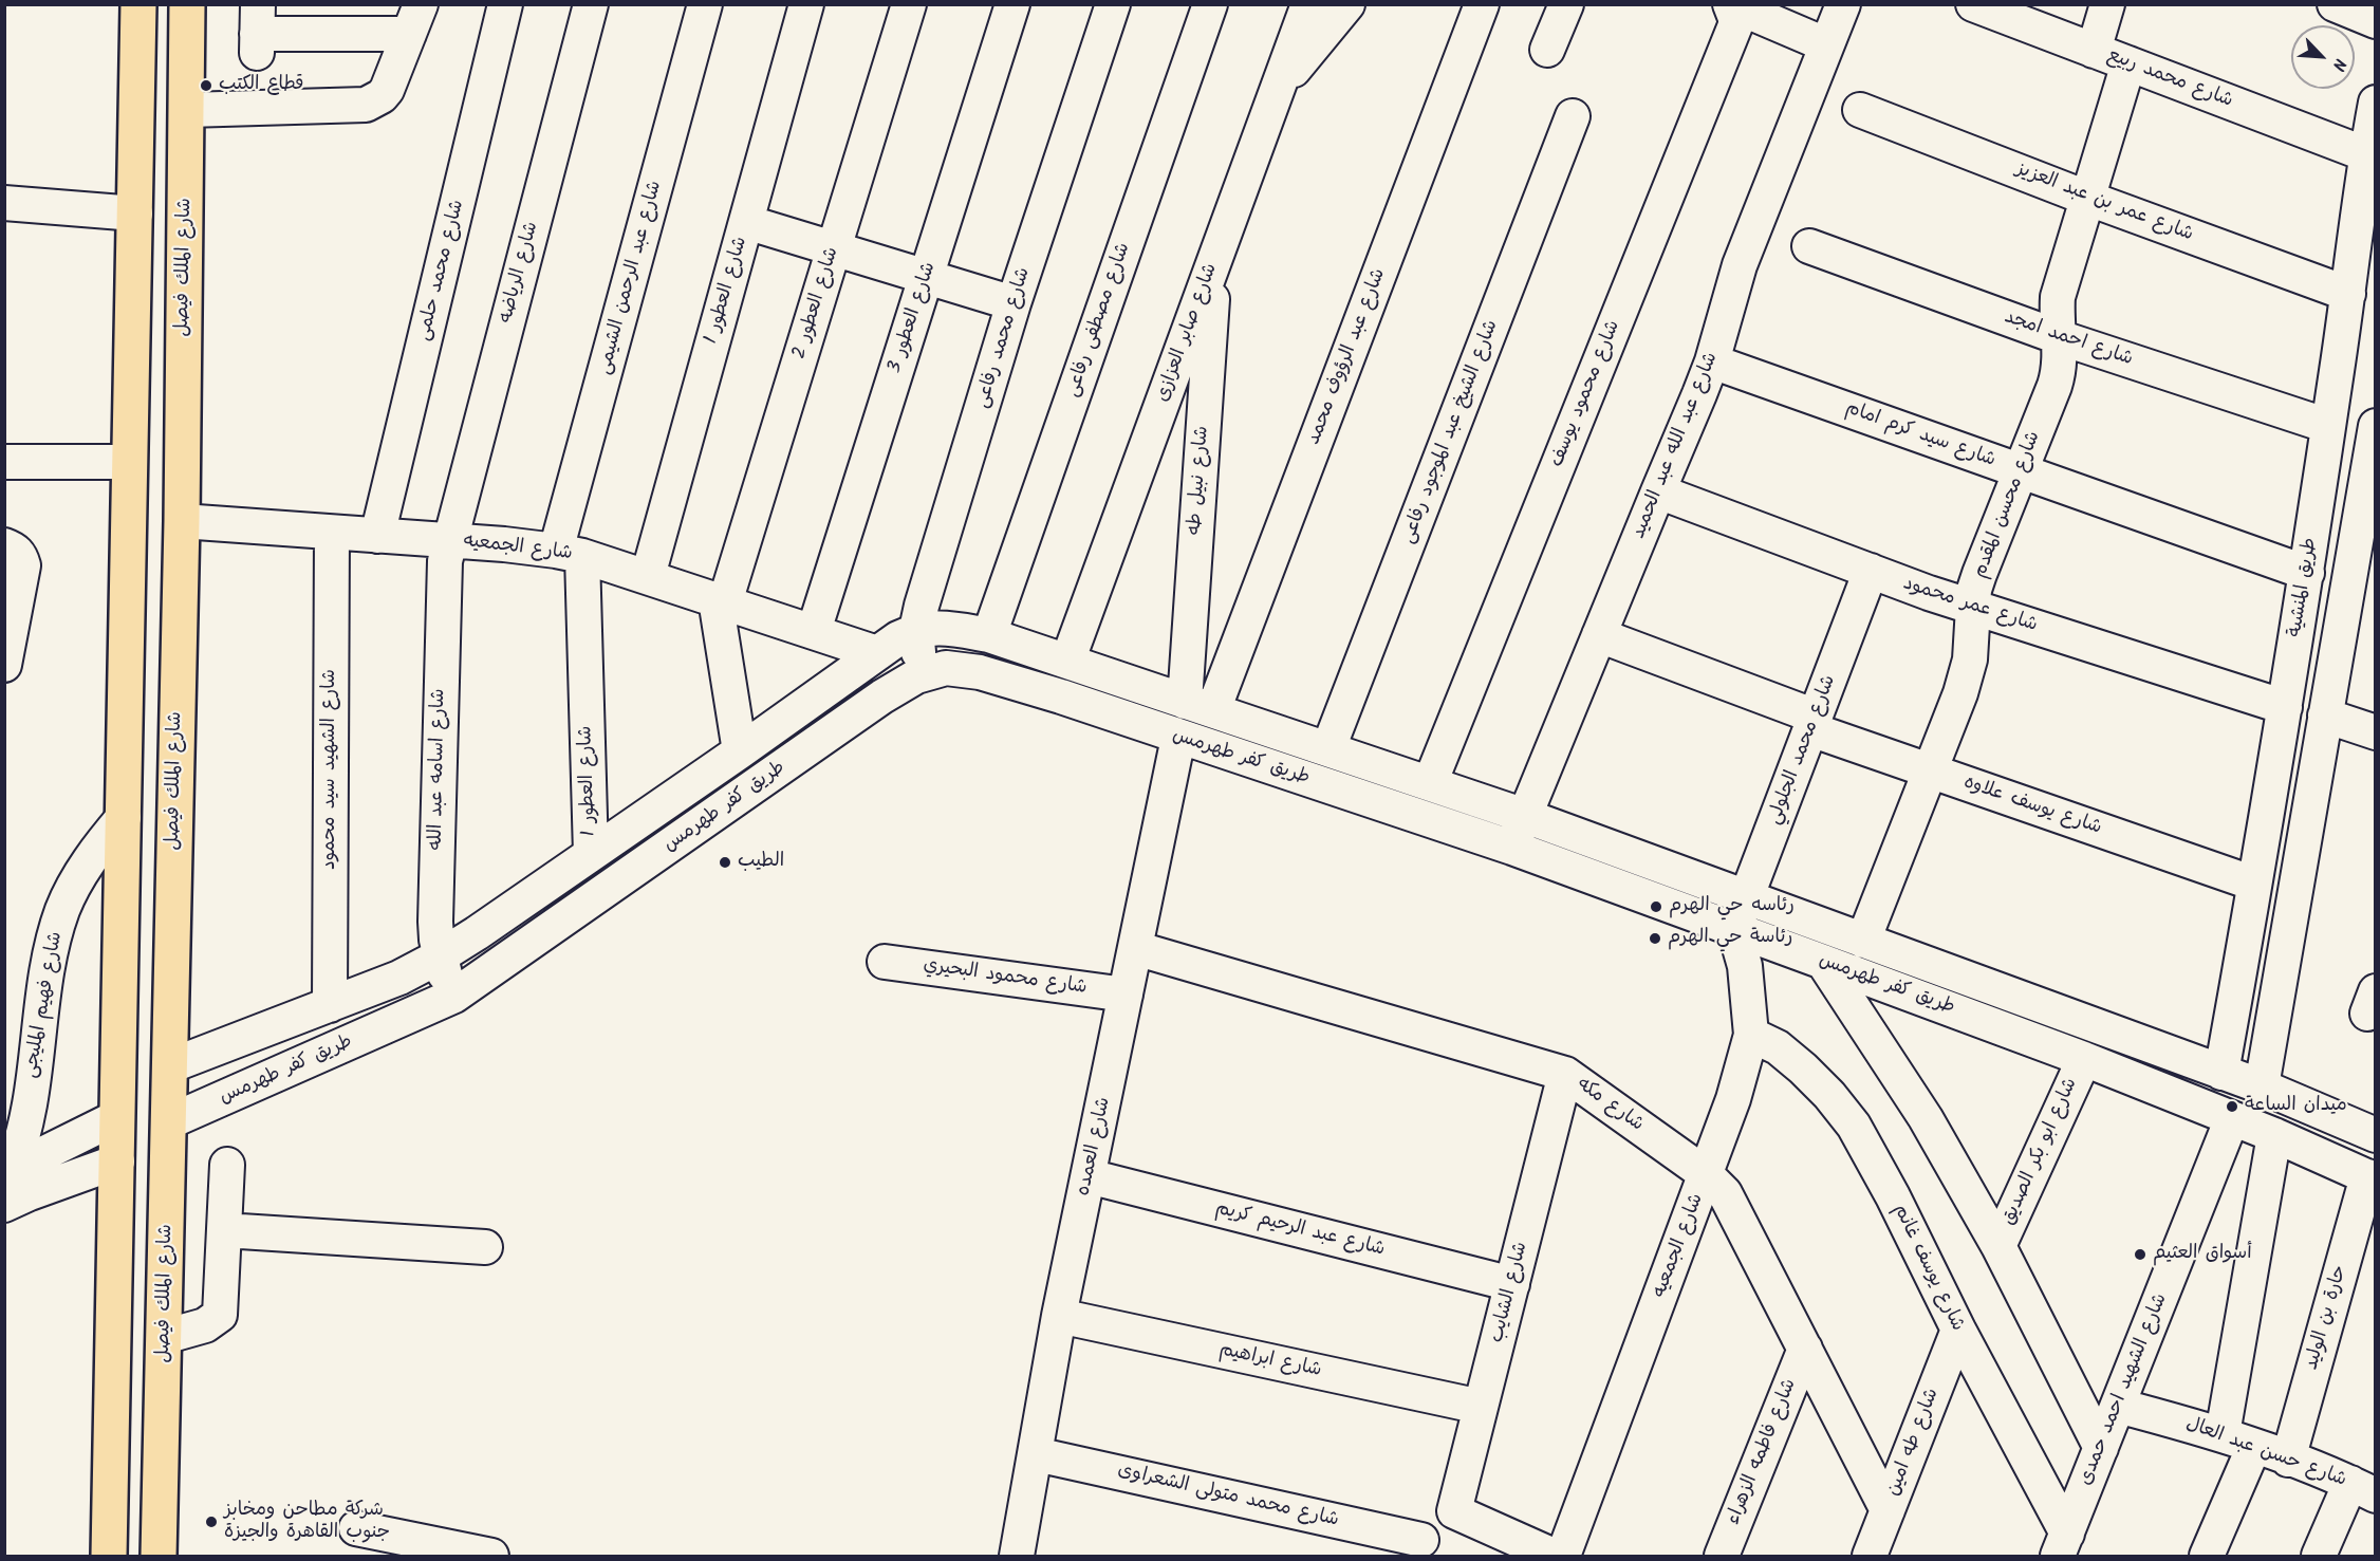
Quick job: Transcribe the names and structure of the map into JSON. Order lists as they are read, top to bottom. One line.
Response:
{"streets":{"main road":["شارع الملك فيصل"],"street":["شارع محمد ربيع","شارع عمر بن عبد العزيز","شارع محمد حلمى","شارع الرياضه","شارع عبد الرحمن الشيمى","شارع العطور 1","شارع العطور 2","شارع العطور 3","شارع مصطفى رفاعى","شارع صابر العزازى","شارع محمد رفاعى","شارع احمد امجد","شارع عبد الرؤوف محمد","شارع محمود يوسف","شارع الشيخ عبد الموجود رفاعى","شارع سيد كرم امام","شارع عبد الله عبد الحميد","شارع نبيل طه","شارع محسن المقدم","شارع الجمعيه","طريق المنشية","شارع عمر محمود","شارع محمد الجلولي","طريق كفر طهرمس","شارع الشهيد سيد محمود","شارع اسامه عبد الله","شارع يوسف علاوه","شارع محمود البحيري","شارع فهيم المليجى","شارع مكه","شارع العمده","شارع ابو بكر الصديق","شارع عبد الرحيم كريم","شارع يوسف غانم","شارع الشايب","حارة بن الوليد","شارع ابراهيم","شارع الشهيد احمد حمدى","شارع طه امين","شارع فاطمه الزهراء","شارع حسن عبد العال","شارع محمد متولى الشعراوى"]},"crossings":[["شارع محمد ربيع","شارع محسن المقدم"],["شارع محمد ربيع","طريق المنشية"],["شارع عمر بن عبد العزيز","شارع محسن المقدم"],["شارع عمر بن عبد العزيز","طريق المنشية"],["شارع الملك فيصل","شارع الجمعيه"],["شارع الملك فيصل","طريق كفر طهرمس"],["شارع محمد حلمى","شارع الجمعيه"],["شارع الرياضه","شارع الجمعيه"],["شارع الرياضه","شارع اسامه عبد الله"],["شارع عبد الرحمن الشيمى","شارع العطور 1"],["شارع عبد الرحمن الشيمى","شارع الجمعيه"],["شارع العطور 1","شارع الجمعيه"],["شارع العطور 1","طريق كفر طهرمس"],["شارع العطور 2","شارع الجمعيه"],["شارع العطور 2","طريق كفر طهرمس"],["شارع العطور 3","شارع الجمعيه"],["شارع مصطفى رفاعى","طريق كفر طهرمس"],["شارع صابر العزازى","شارع نبيل طه"],["شارع صابر العزازى","طريق كفر طهرمس"],["شارع محمد رفاعى","طريق كفر طهرمس"],["شارع احمد امجد","شارع محسن المقدم"],["شارع احمد امجد","طريق المنشية"],["شارع عبد الرؤوف محمد","شارع نبيل طه"],["شارع عبد الرؤوف محمد","طريق كفر طهرمس"],["شارع محمود يوسف","طريق كفر طهرمس"],["شارع الشيخ عبد الموجود رفاعى","طريق كفر طهرمس"],["شارع سيد كرم امام","شارع عبد الله عبد الحميد"],["شارع سيد كرم امام","شارع محسن المقدم"],["شارع سيد كرم امام","طريق المنشية"],["شارع عبد الله عبد الحميد","شارع عمر محمود"],["شارع عبد الله عبد الحميد","طريق كفر طهرمس"],["شارع عبد الله عبد الحميد","شارع يوسف علاوه"],["شارع نبيل طه","طريق كفر طهرمس"],["شارع محسن المقدم","شارع عمر محمود"],["شارع محسن المقدم","طريق كفر طهرمس"],["شارع محسن المقدم","شارع يوسف علاوه"],["شارع الجمعيه","شارع محمد الجلولي"],["شارع الجمعيه","طريق كفر طهرمس"],["شارع الجمعيه","شارع الشهيد سيد محمود"],["شارع الجمعيه","شارع اسامه عبد الله"],["شارع الجمعيه","شارع مكه"],["شارع الجمعيه","شارع يوسف غانم"],["طريق المنشية","شارع عمر محمود"],["طريق المنشية","طريق كفر طهرمس"],["طريق المنشية","شارع يوسف علاوه"],["شارع عمر محمود","شارع محمد الجلولي"],["شارع محمد الجلولي","طريق كفر طهرمس"],["شارع محمد الجلولي","شارع يوسف علاوه"],["طريق كفر طهرمس","شارع الشهيد سيد محمود"],["طريق كفر طهرمس","شارع اسامه عبد الله"],["طريق كفر طهرمس","شارع العمده"],["طريق كفر طهرمس","شارع ابو بكر الصديق"],["طريق كفر طهرمس","حارة بن الوليد"],["طريق كفر طهرمس","شارع الشهيد احمد حمدى"],["شارع محمود البحيري","شارع العمده"],["شارع مكه","شارع العمده"],["شارع مكه","شارع الشايب"],["شارع مكه","شارع طه امين"],["شارع مكه","شارع فاطمه الزهراء"],["شارع العمده","شارع عبد الرحيم كريم"],["شارع العمده","شارع ابراهيم"],["شارع العمده","شارع محمد متولى الشعراوى"],["شارع عبد الرحيم كريم","شارع الشايب"],["شارع يوسف غانم","شارع الشهيد احمد حمدى"],["شارع يوسف غانم","شارع طه امين"],["شارع الشايب","شارع ابراهيم"],["حارة بن الوليد","شارع حسن عبد العال"],["شارع الشهيد احمد حمدى","شارع حسن عبد العال"]],"places":["قطاع الكتب","الطيب","رئاسه حي الهرم","رئاسة حي الهرم","ميدان الساعة","أسواق العثيم","شركة مطاحن ومخابز جنوب القاهرة والجيزة"],"north":"bottom right"}
